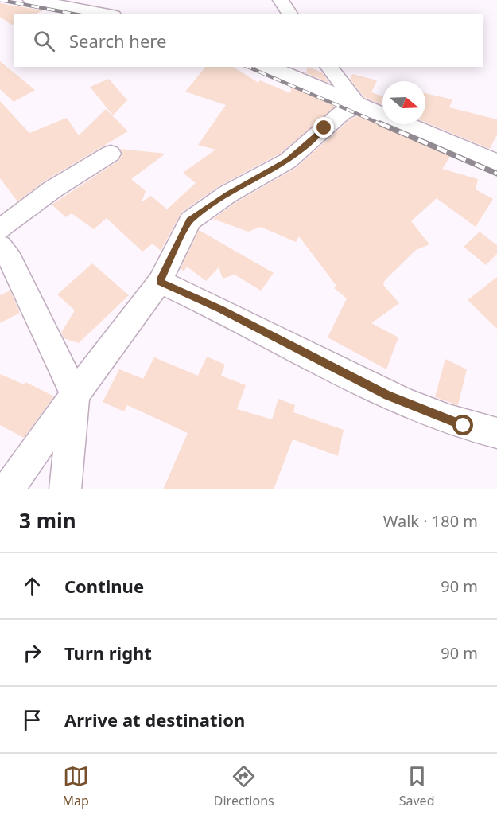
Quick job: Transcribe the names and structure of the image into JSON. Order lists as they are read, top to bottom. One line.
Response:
{"north":"right","page":{"search":"Search here","heading":["3 min","Walk · 180 m"],"list":[["Continue","90 m"],["Turn right","90 m"],"Arrive at destination"],"nav":["Map","Directions","Saved"]}}
